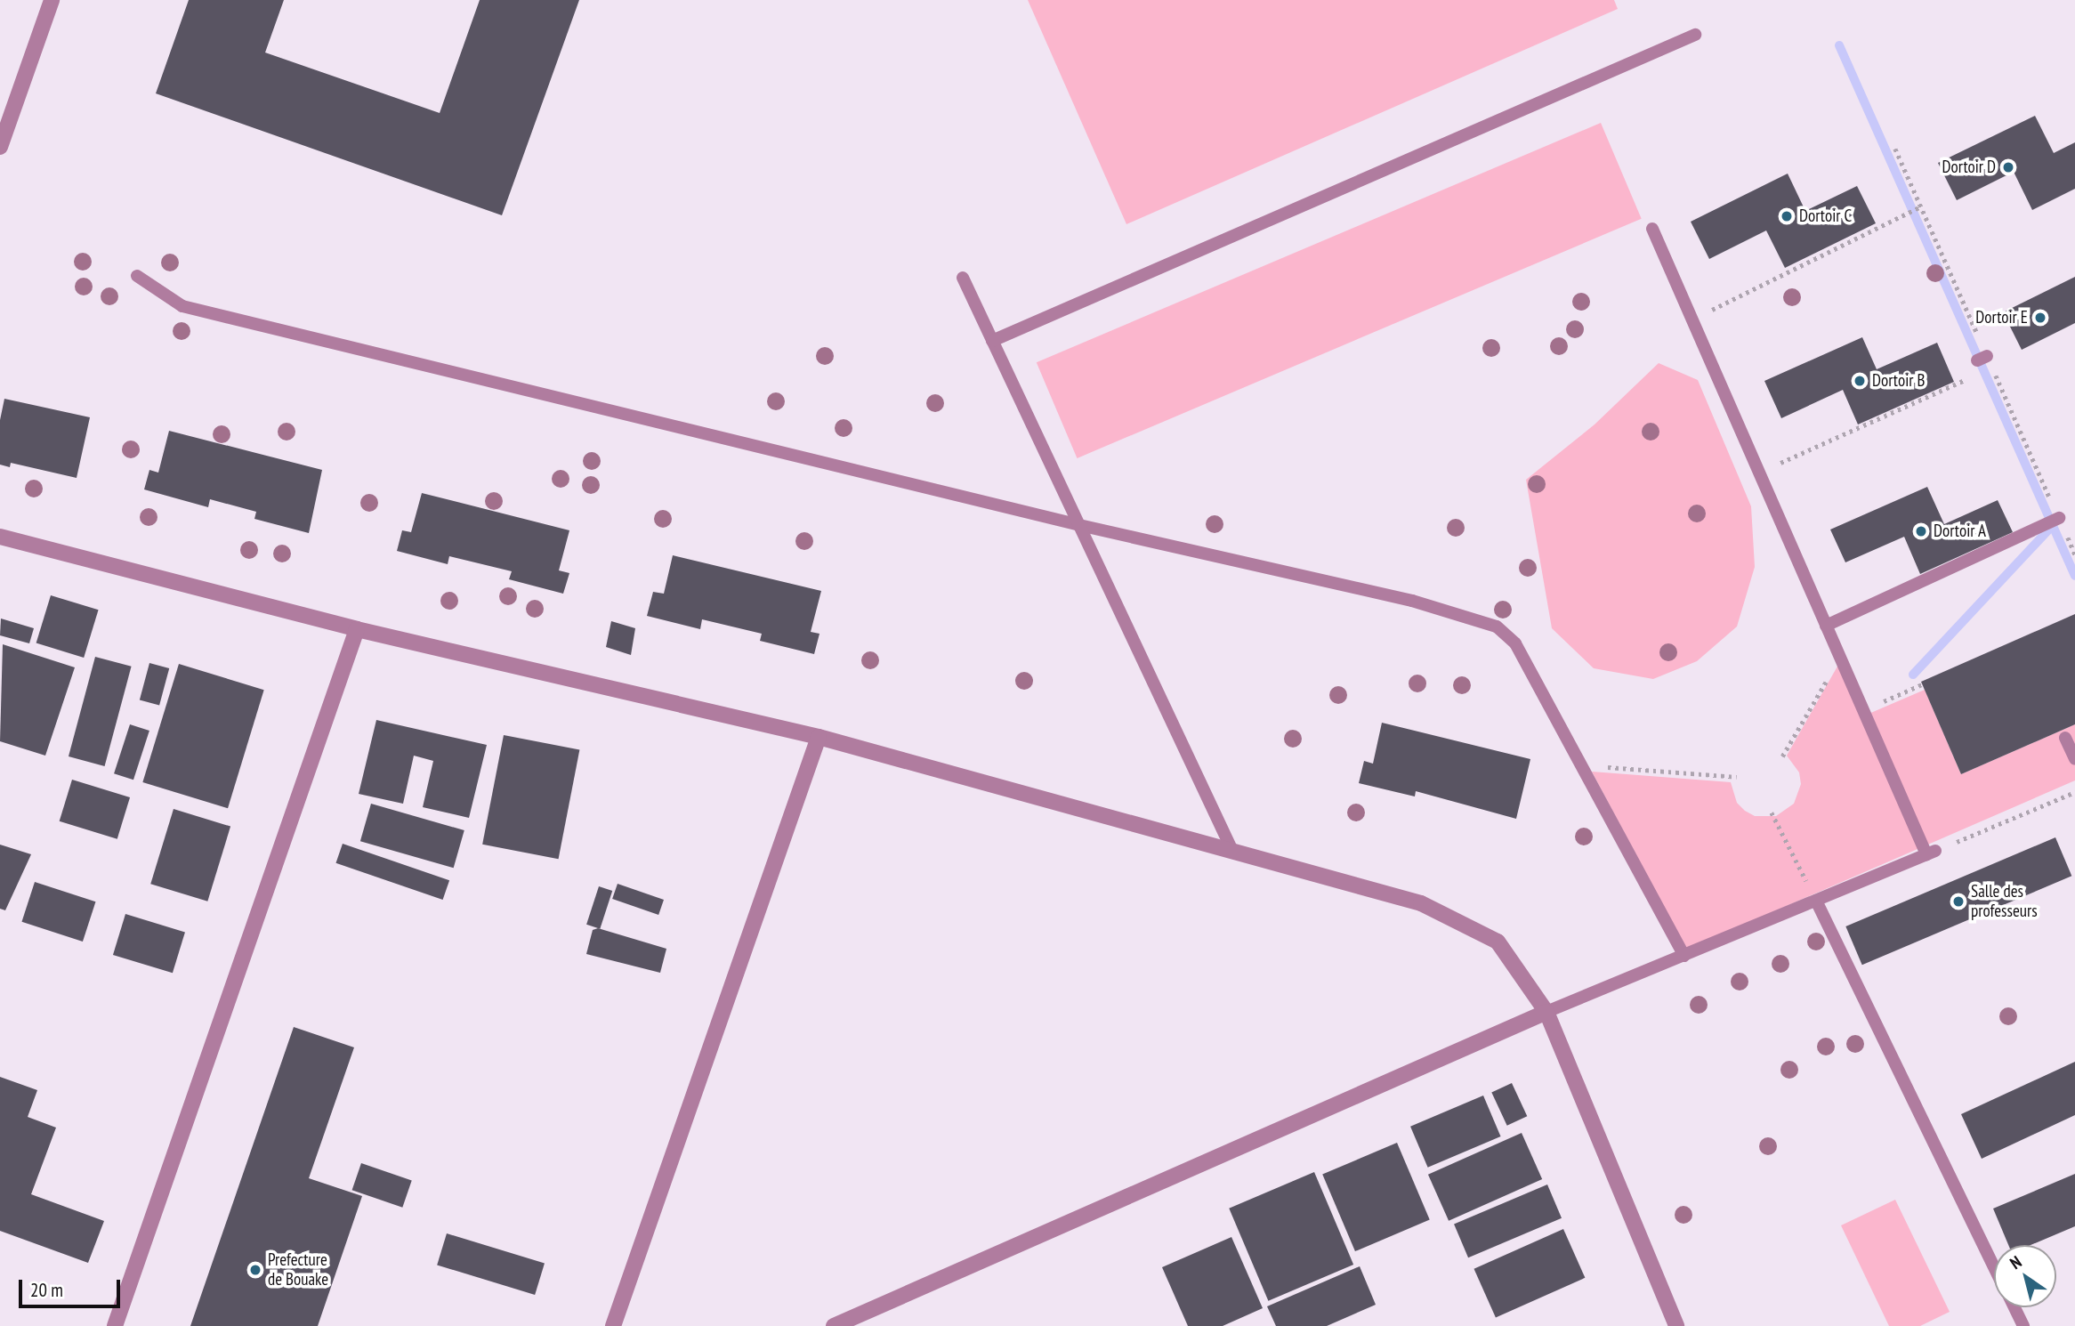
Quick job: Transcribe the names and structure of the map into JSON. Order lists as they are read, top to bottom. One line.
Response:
{"places":["Dortoir D","Dortoir C","Dortoir E","Dortoir B","Dortoir A","Salle des professeurs","Prefecture de Bouake"],"scale_bar":"20 m","north":"top left"}
